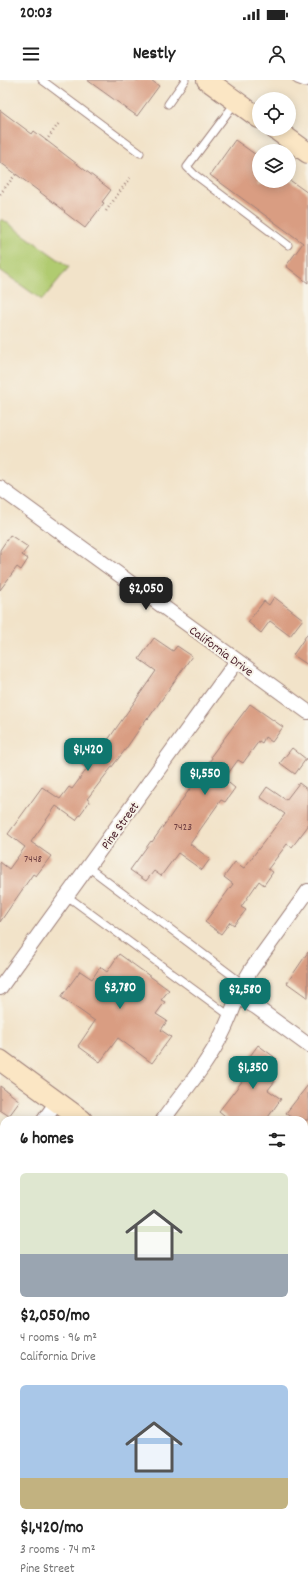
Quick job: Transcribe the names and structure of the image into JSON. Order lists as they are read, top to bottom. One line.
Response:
{"streets":{"street":["California Drive","Pine Street"]},"crossings":[["California Drive","Pine Street"]],"house_numbers":["7423","7448"],"page":{"status":"20:03","header":"Nestly","price":["$2,050","$1,420","$1,550","$3,780","$2,580","$1,350"],"heading":"6 homes","list":[{"name":"$2,050/mo","note":"4 rooms · 96 m² · California Drive"},{"name":"$1,420/mo","note":"3 rooms · 74 m² · Pine Street"}]}}
